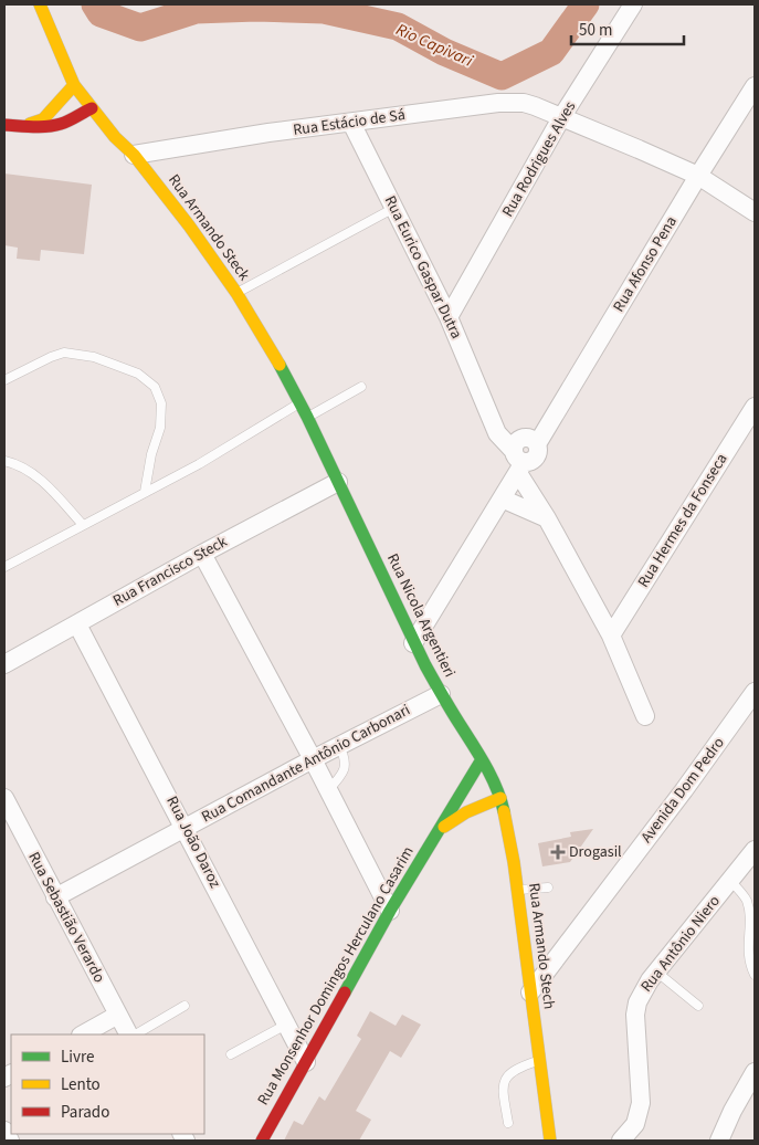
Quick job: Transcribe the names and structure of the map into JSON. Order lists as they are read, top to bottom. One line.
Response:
{"streets":{"main road":["Rua Armando Steck","Rua Nicola Argentieri","Rua Armando Stech","Rua Monsenhor Domingos Herculano Casarim"],"street":["Rua Estácio de Sá","Rua Rodrigues Alves","Rua Afonso Pena","Rua Eurico Gaspar Dutra","Rua Hermes da Fonseca","Rua Francisco Steck","Rua Comandante Antônio Carbonari","Avenida Dom Pedro","Rua João Daroz","Rua Sebastião Verardo","Rua Antônio Niero"]},"crossings":[["Rua Estácio de Sá","Rua Rodrigues Alves"],["Rua Estácio de Sá","Rua Armando Steck"],["Rua Estácio de Sá","Rua Afonso Pena"],["Rua Estácio de Sá","Rua Eurico Gaspar Dutra"],["Rua Rodrigues Alves","Rua Eurico Gaspar Dutra"],["Rua Armando Steck","Rua Francisco Steck"],["Rua Armando Steck","Rua Nicola Argentieri"],["Rua Afonso Pena","Rua Eurico Gaspar Dutra"],["Rua Afonso Pena","Rua Nicola Argentieri"],["Rua Eurico Gaspar Dutra","Rua Hermes da Fonseca"],["Rua Francisco Steck","Rua Nicola Argentieri"],["Rua Francisco Steck","Rua João Daroz"],["Rua Nicola Argentieri","Rua Comandante Antônio Carbonari"],["Rua Nicola Argentieri","Rua Armando Stech"],["Rua Nicola Argentieri","Rua Monsenhor Domingos Herculano Casarim"],["Rua Comandante Antônio Carbonari","Rua João Daroz"],["Rua Comandante Antônio Carbonari","Rua Sebastião Verardo"],["Avenida Dom Pedro","Rua Armando Stech"],["Rua João Daroz","Rua Monsenhor Domingos Herculano Casarim"],["Rua Armando Stech","Rua Monsenhor Domingos Herculano Casarim"]],"water":["Rio Capivari"],"places":{"health":["Drogasil"]},"legend":["Livre","Lento","Parado"],"scale_bar":"50 m"}
